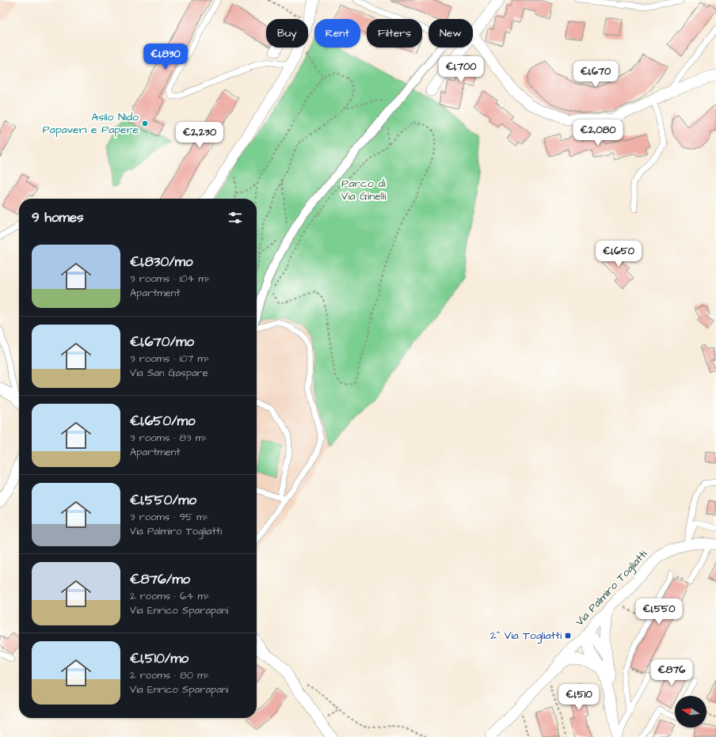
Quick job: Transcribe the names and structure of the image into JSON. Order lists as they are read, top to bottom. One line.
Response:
{"streets":{"street":["Via Palmiro Togliatti"]},"parks":["Parco di Via Ginelli"],"places":{"other":["Asilo Nido Papaveri e Papere"],"transit":["2^ Via Togliatti"]},"north":"left","page":{"chip":["Buy","Rent","Filters","New"],"price":["€1,830","€1,700","€1,670","€2,080","€2,230","€1,650","€1,550","€876","€1,510"],"heading":"9 homes","list":[{"name":"€1,830/mo","note":"3 rooms · 104 m² · Apartment"},{"name":"€1,670/mo","note":"3 rooms · 107 m² · Via San Gaspare"},{"name":"€1,650/mo","note":"3 rooms · 83 m² · Apartment"},{"name":"€1,550/mo","note":"3 rooms · 95 m² · Via Palmiro Togliatti"},{"name":"€876/mo","note":"2 rooms · 64 m² · Via Enrico Sparapani"},{"name":"€1,510/mo","note":"2 rooms · 80 m² · Via Enrico Sparapani"}]}}
